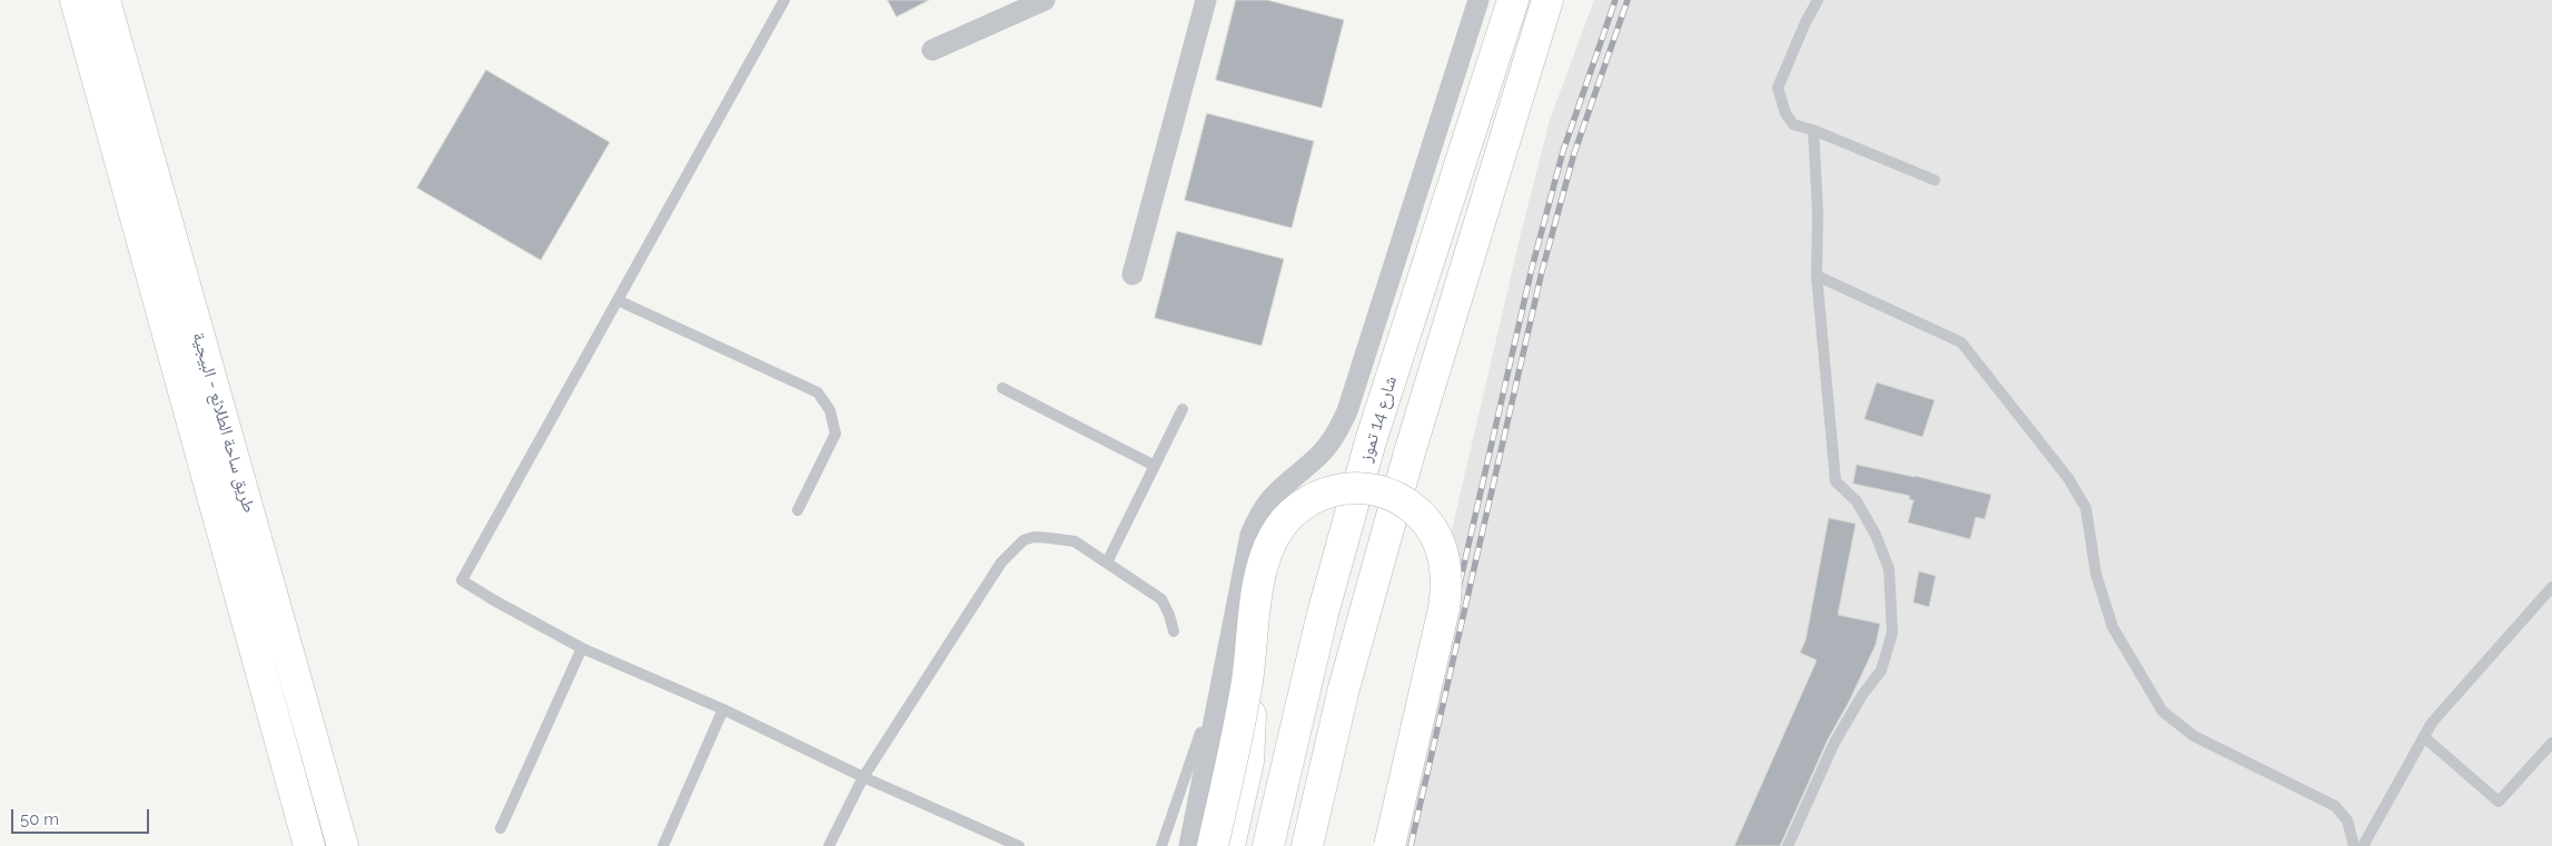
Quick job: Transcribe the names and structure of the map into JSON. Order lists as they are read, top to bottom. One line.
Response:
{"streets":{"main road":["شارع 14 تموز","طريق ساحة الطلائع - البيجية"]},"scale_bar":"50 m"}
